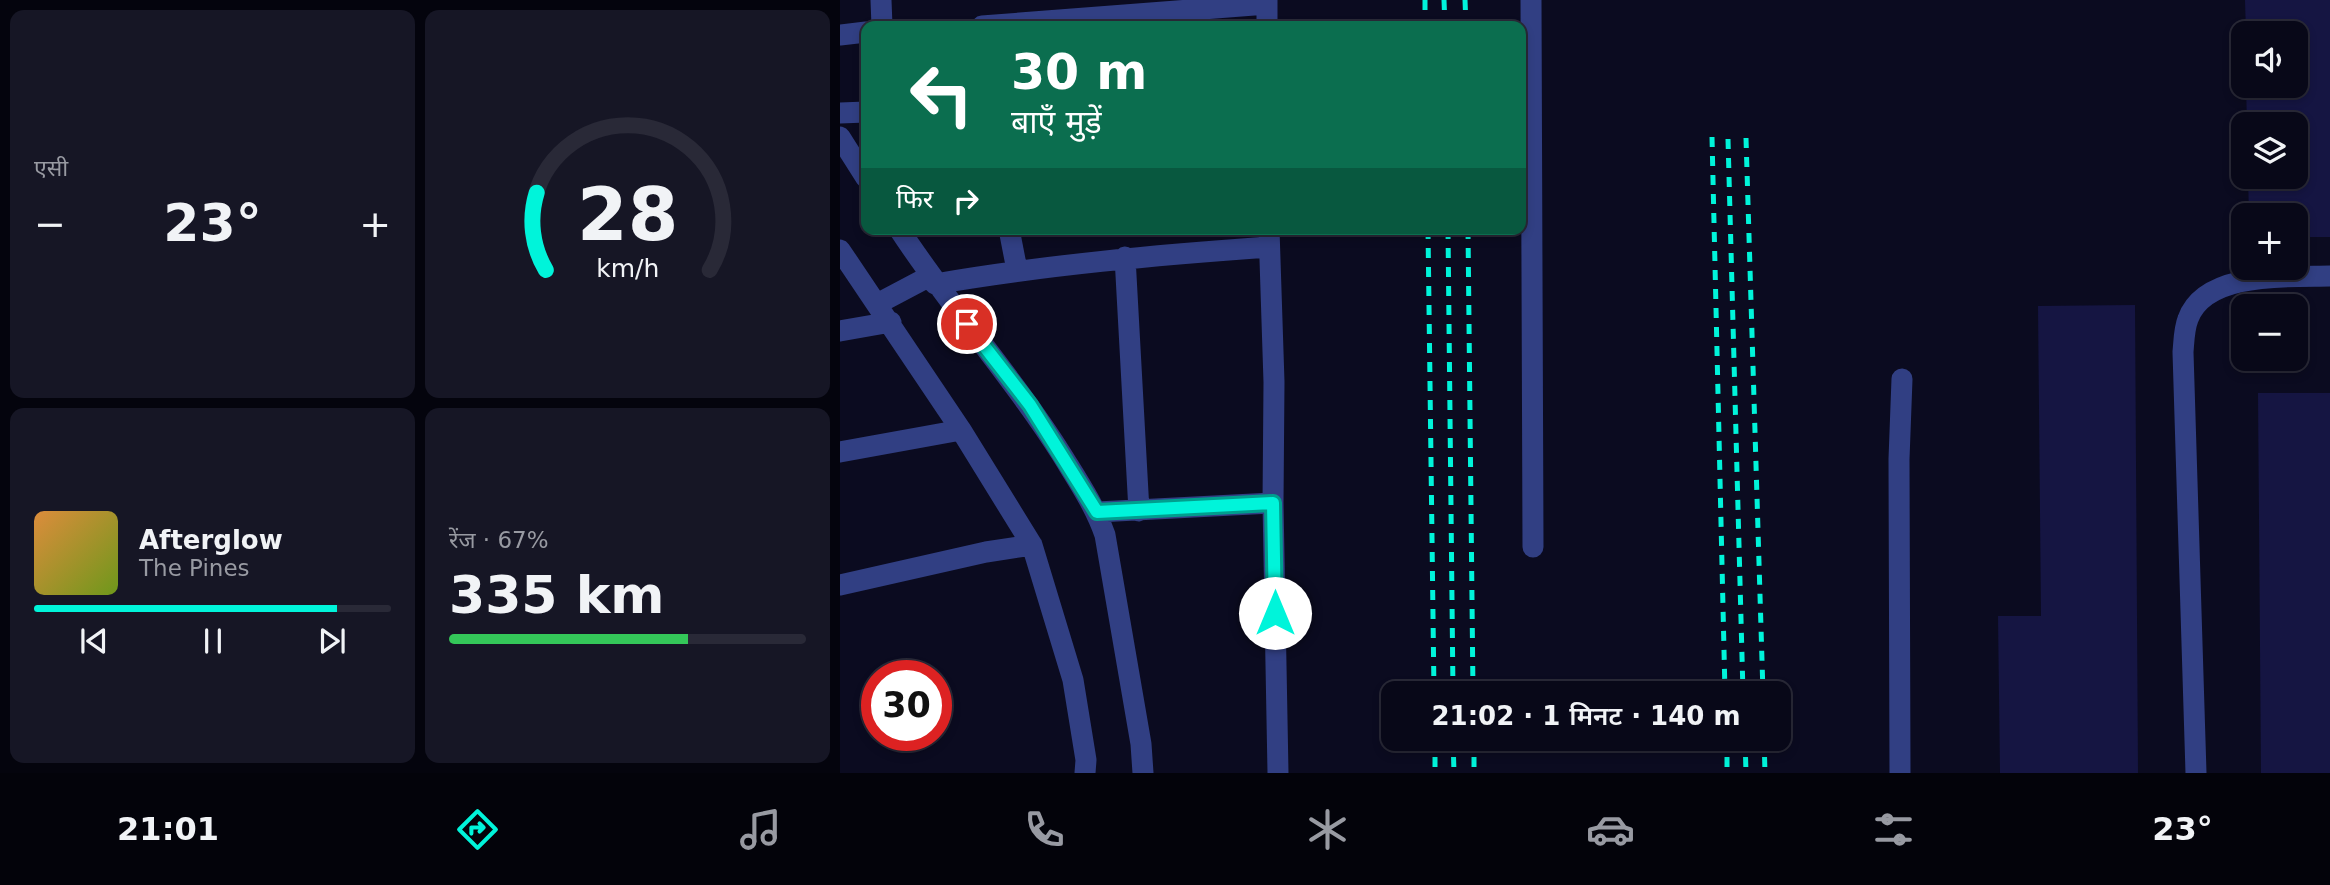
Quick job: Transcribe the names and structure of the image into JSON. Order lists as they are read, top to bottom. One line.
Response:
{"page":{"tile":["एसी",["रेंज · 67%","335 km"]],"map_buttons":["+","−"],"turn":["30 m","बाएँ मुड़ें"],"then":"फिर","heat":["−","23°","+"],"song":["Afterglow","The Pines"],"limit":"30","trip":"21:02 · 1 मिनट · 140 m","tabs":["21:01","23°"],"gauge":["28","km/h"]}}
